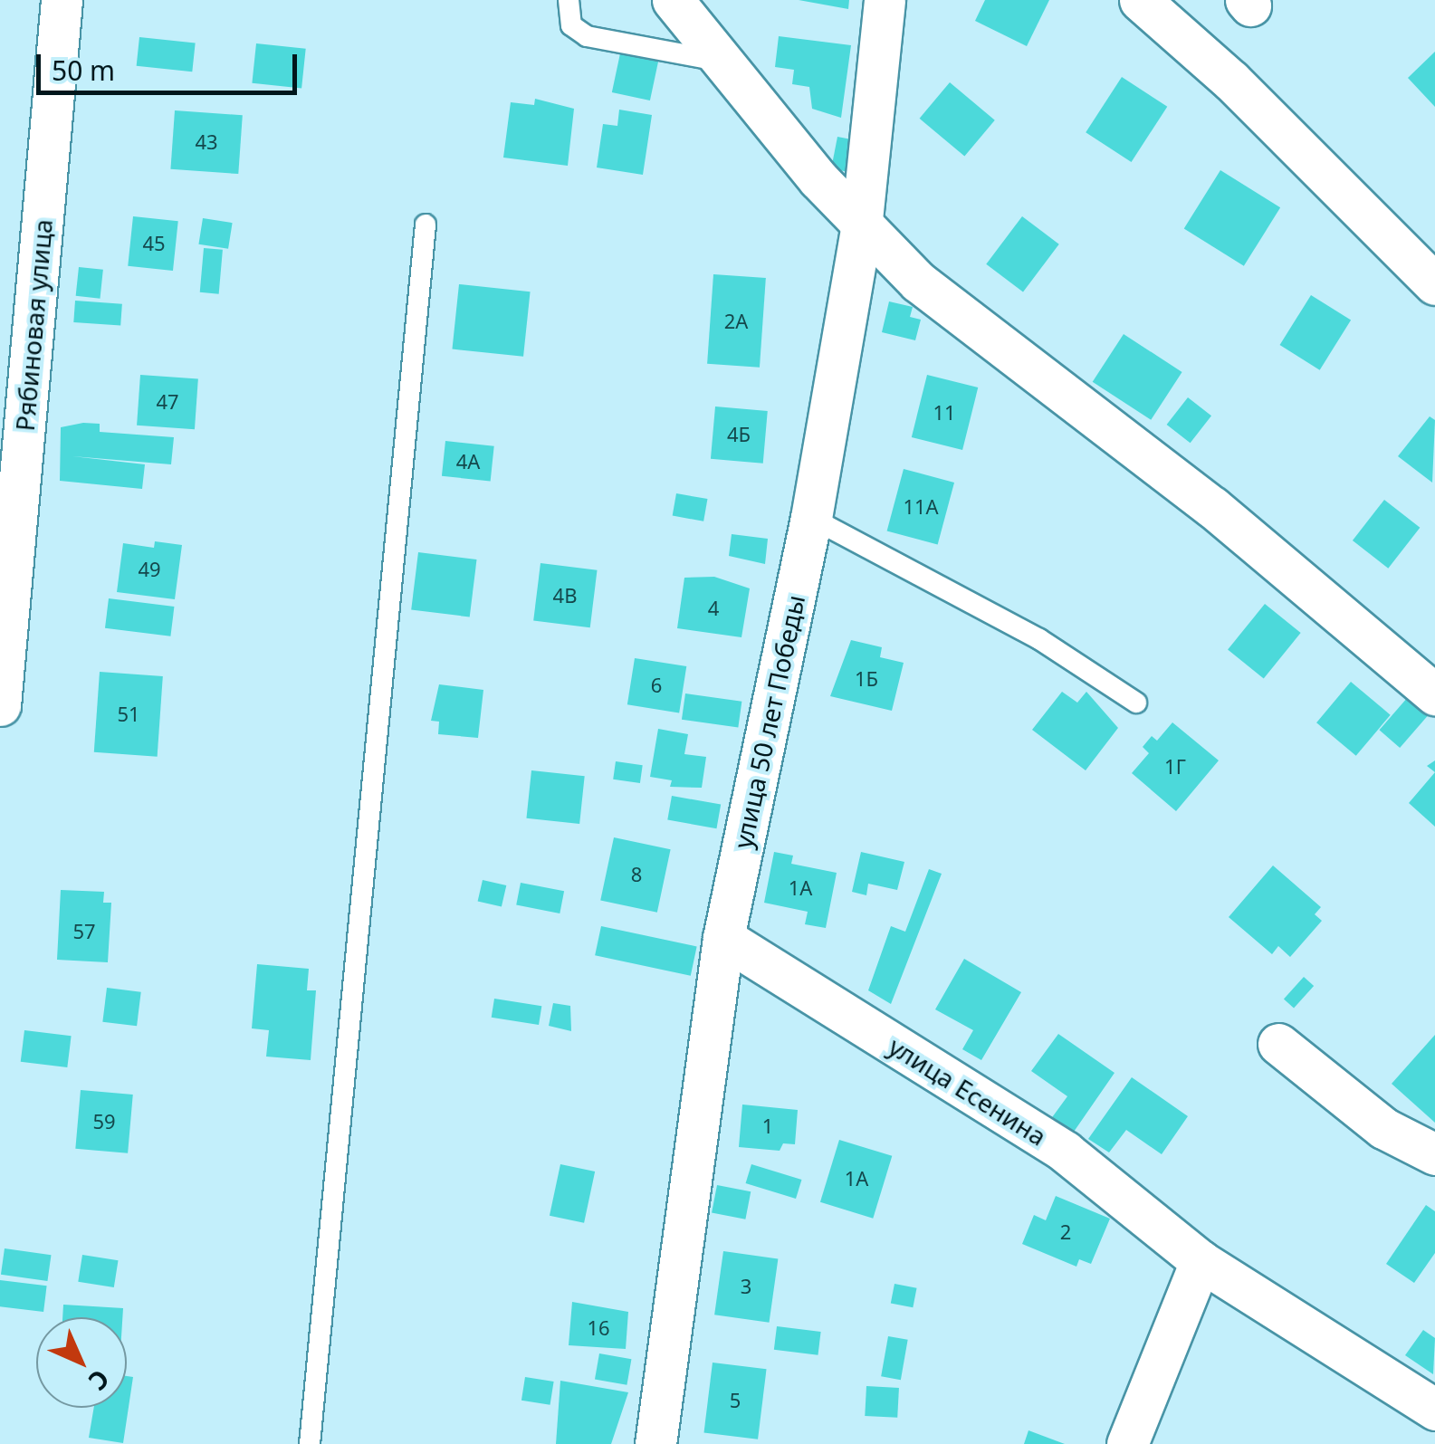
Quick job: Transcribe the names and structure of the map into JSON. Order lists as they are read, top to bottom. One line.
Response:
{"streets":{"street":["Рябиновая улица","улица 50 лет Победы","улица Есенина"]},"crossings":[["улица 50 лет Победы","улица Есенина"]],"house_numbers":["43","45","2А","47","11","4Б","4А","11А","49","4В","4","1Б","6","51","1Г","8","1А","57","59","1","1А","2","3","16","5"],"scale_bar":"50 m","north":"bottom right"}
